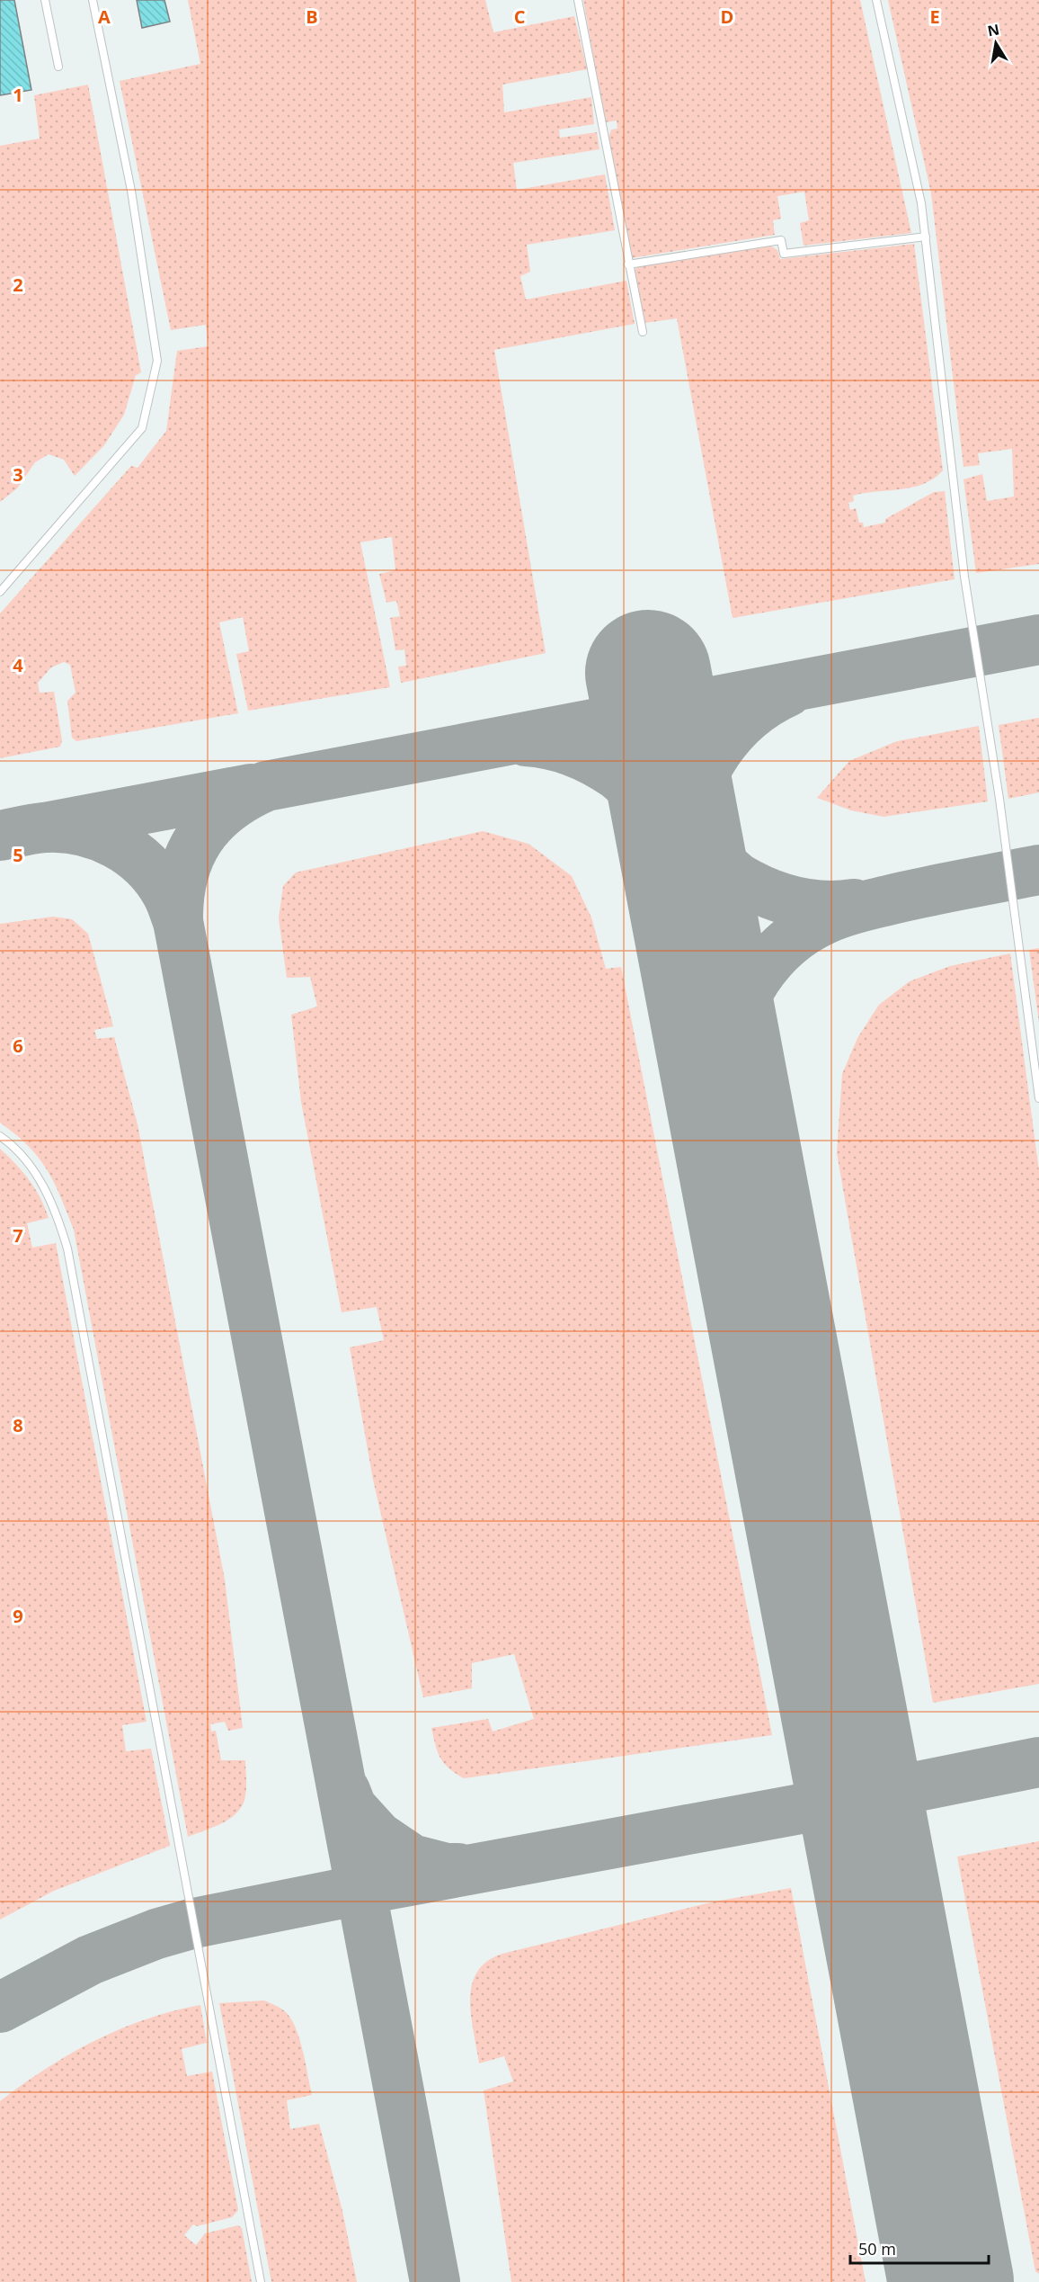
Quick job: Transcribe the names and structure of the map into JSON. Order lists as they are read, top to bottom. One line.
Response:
{"scale_bar":"50 m","north":"top","grid":{"columns":["A","B","C","D","E"],"rows":["1","2","3","4","5","6","7","8","9"]}}
